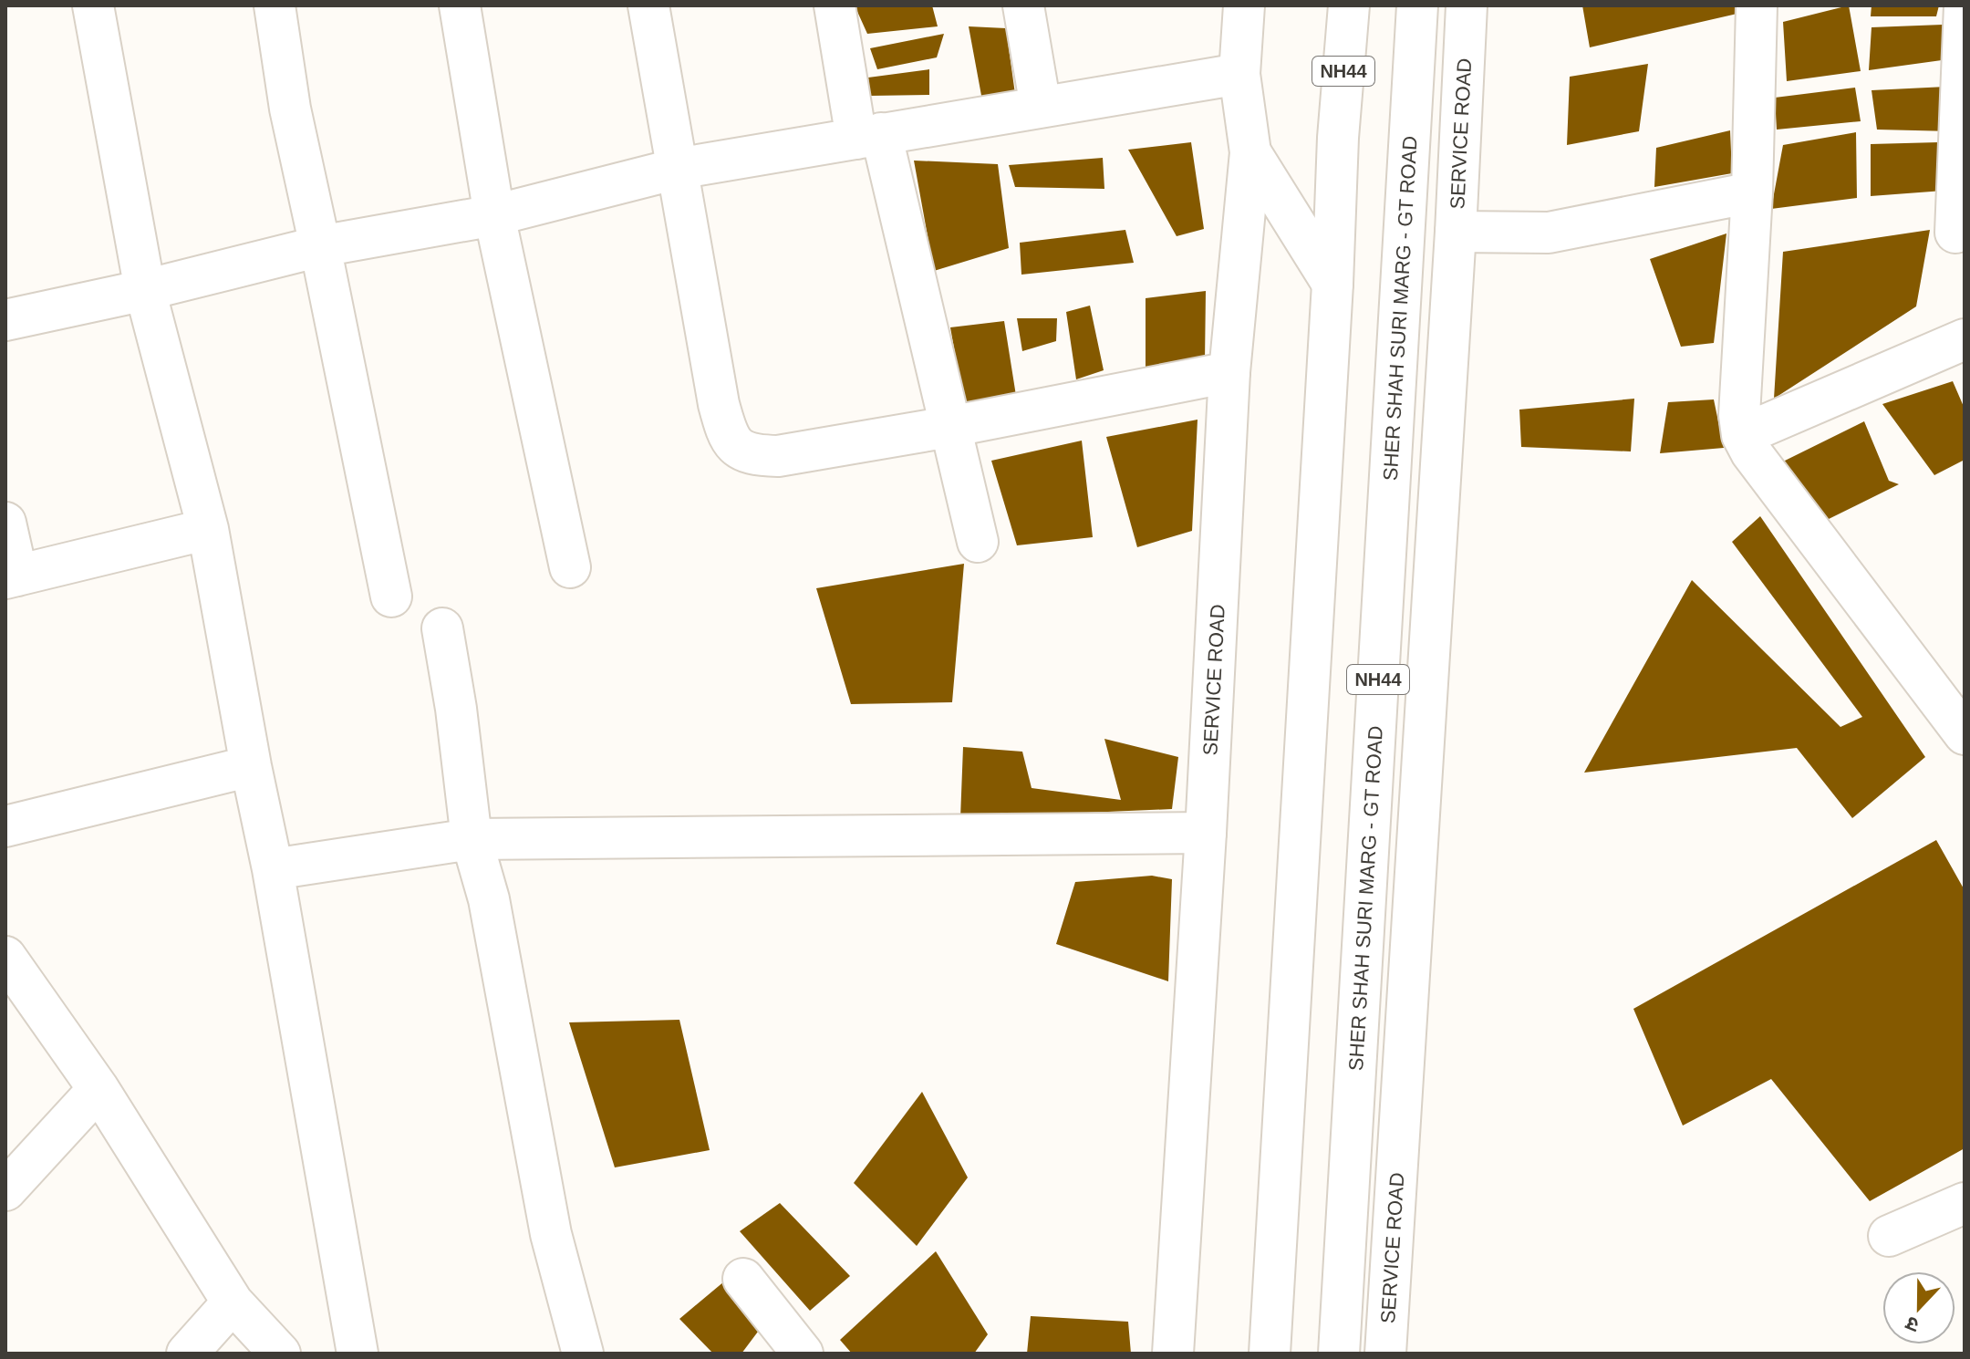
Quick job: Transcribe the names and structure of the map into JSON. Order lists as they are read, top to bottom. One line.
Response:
{"streets":{"main road":["NH44","SERVICE ROAD","SHER SHAH SURI MARG - GT ROAD"]},"north":"bottom"}
